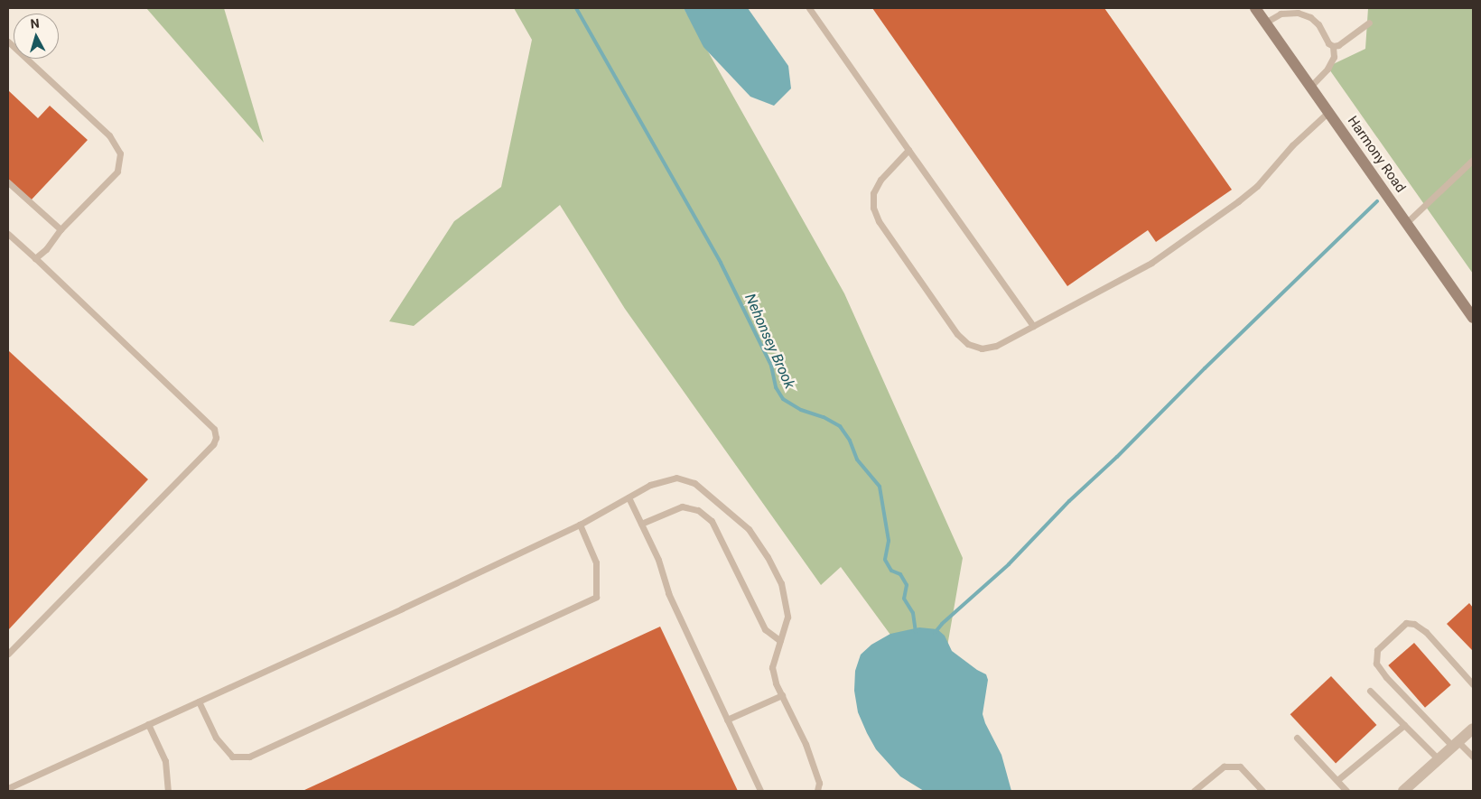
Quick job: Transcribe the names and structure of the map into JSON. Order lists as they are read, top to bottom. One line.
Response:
{"streets":{"main road":["Harmony Road"]},"water":["Nehonsey Brook"],"north":"top"}
